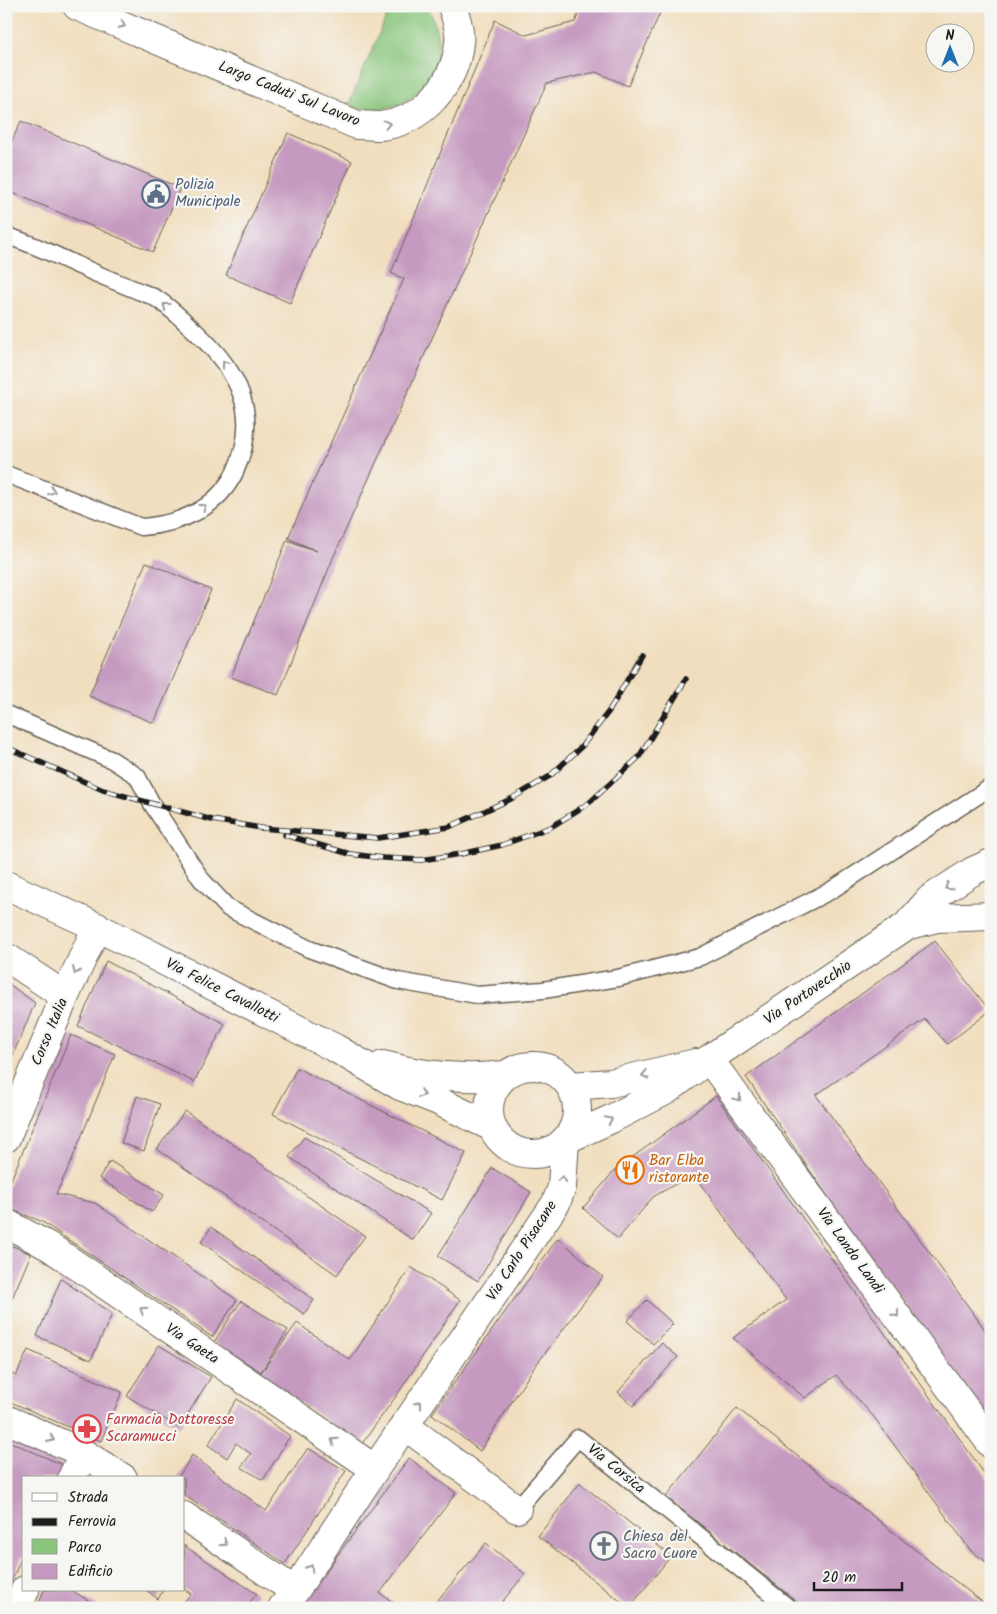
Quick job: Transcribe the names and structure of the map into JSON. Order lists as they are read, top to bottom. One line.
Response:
{"streets":{"street":["Largo Caduti Sul Lavoro","Via Felice Cavallotti","Via Portovecchio","Corso Italia","Via Carlo Pisacane","Via Lando Landi","Via Gaeta","Via Corsica"]},"crossings":[["Via Felice Cavallotti","Corso Italia"],["Via Felice Cavallotti","Via Carlo Pisacane"],["Via Portovecchio","Via Lando Landi"],["Via Carlo Pisacane","Via Gaeta"],["Via Carlo Pisacane","Via Corsica"]],"one_way":["Via Carlo Pisacane","Via Lando Landi"],"places":{"public building":["Polizia Municipale"],"restaurant":["Bar Elba ristorante"],"pharmacy":["Farmacia Dottoresse Scaramucci"],"church":["Chiesa del Sacro Cuore"]},"legend":["Strada","Ferrovia","Parco","Edificio"],"scale_bar":"20 m","north":"top"}
